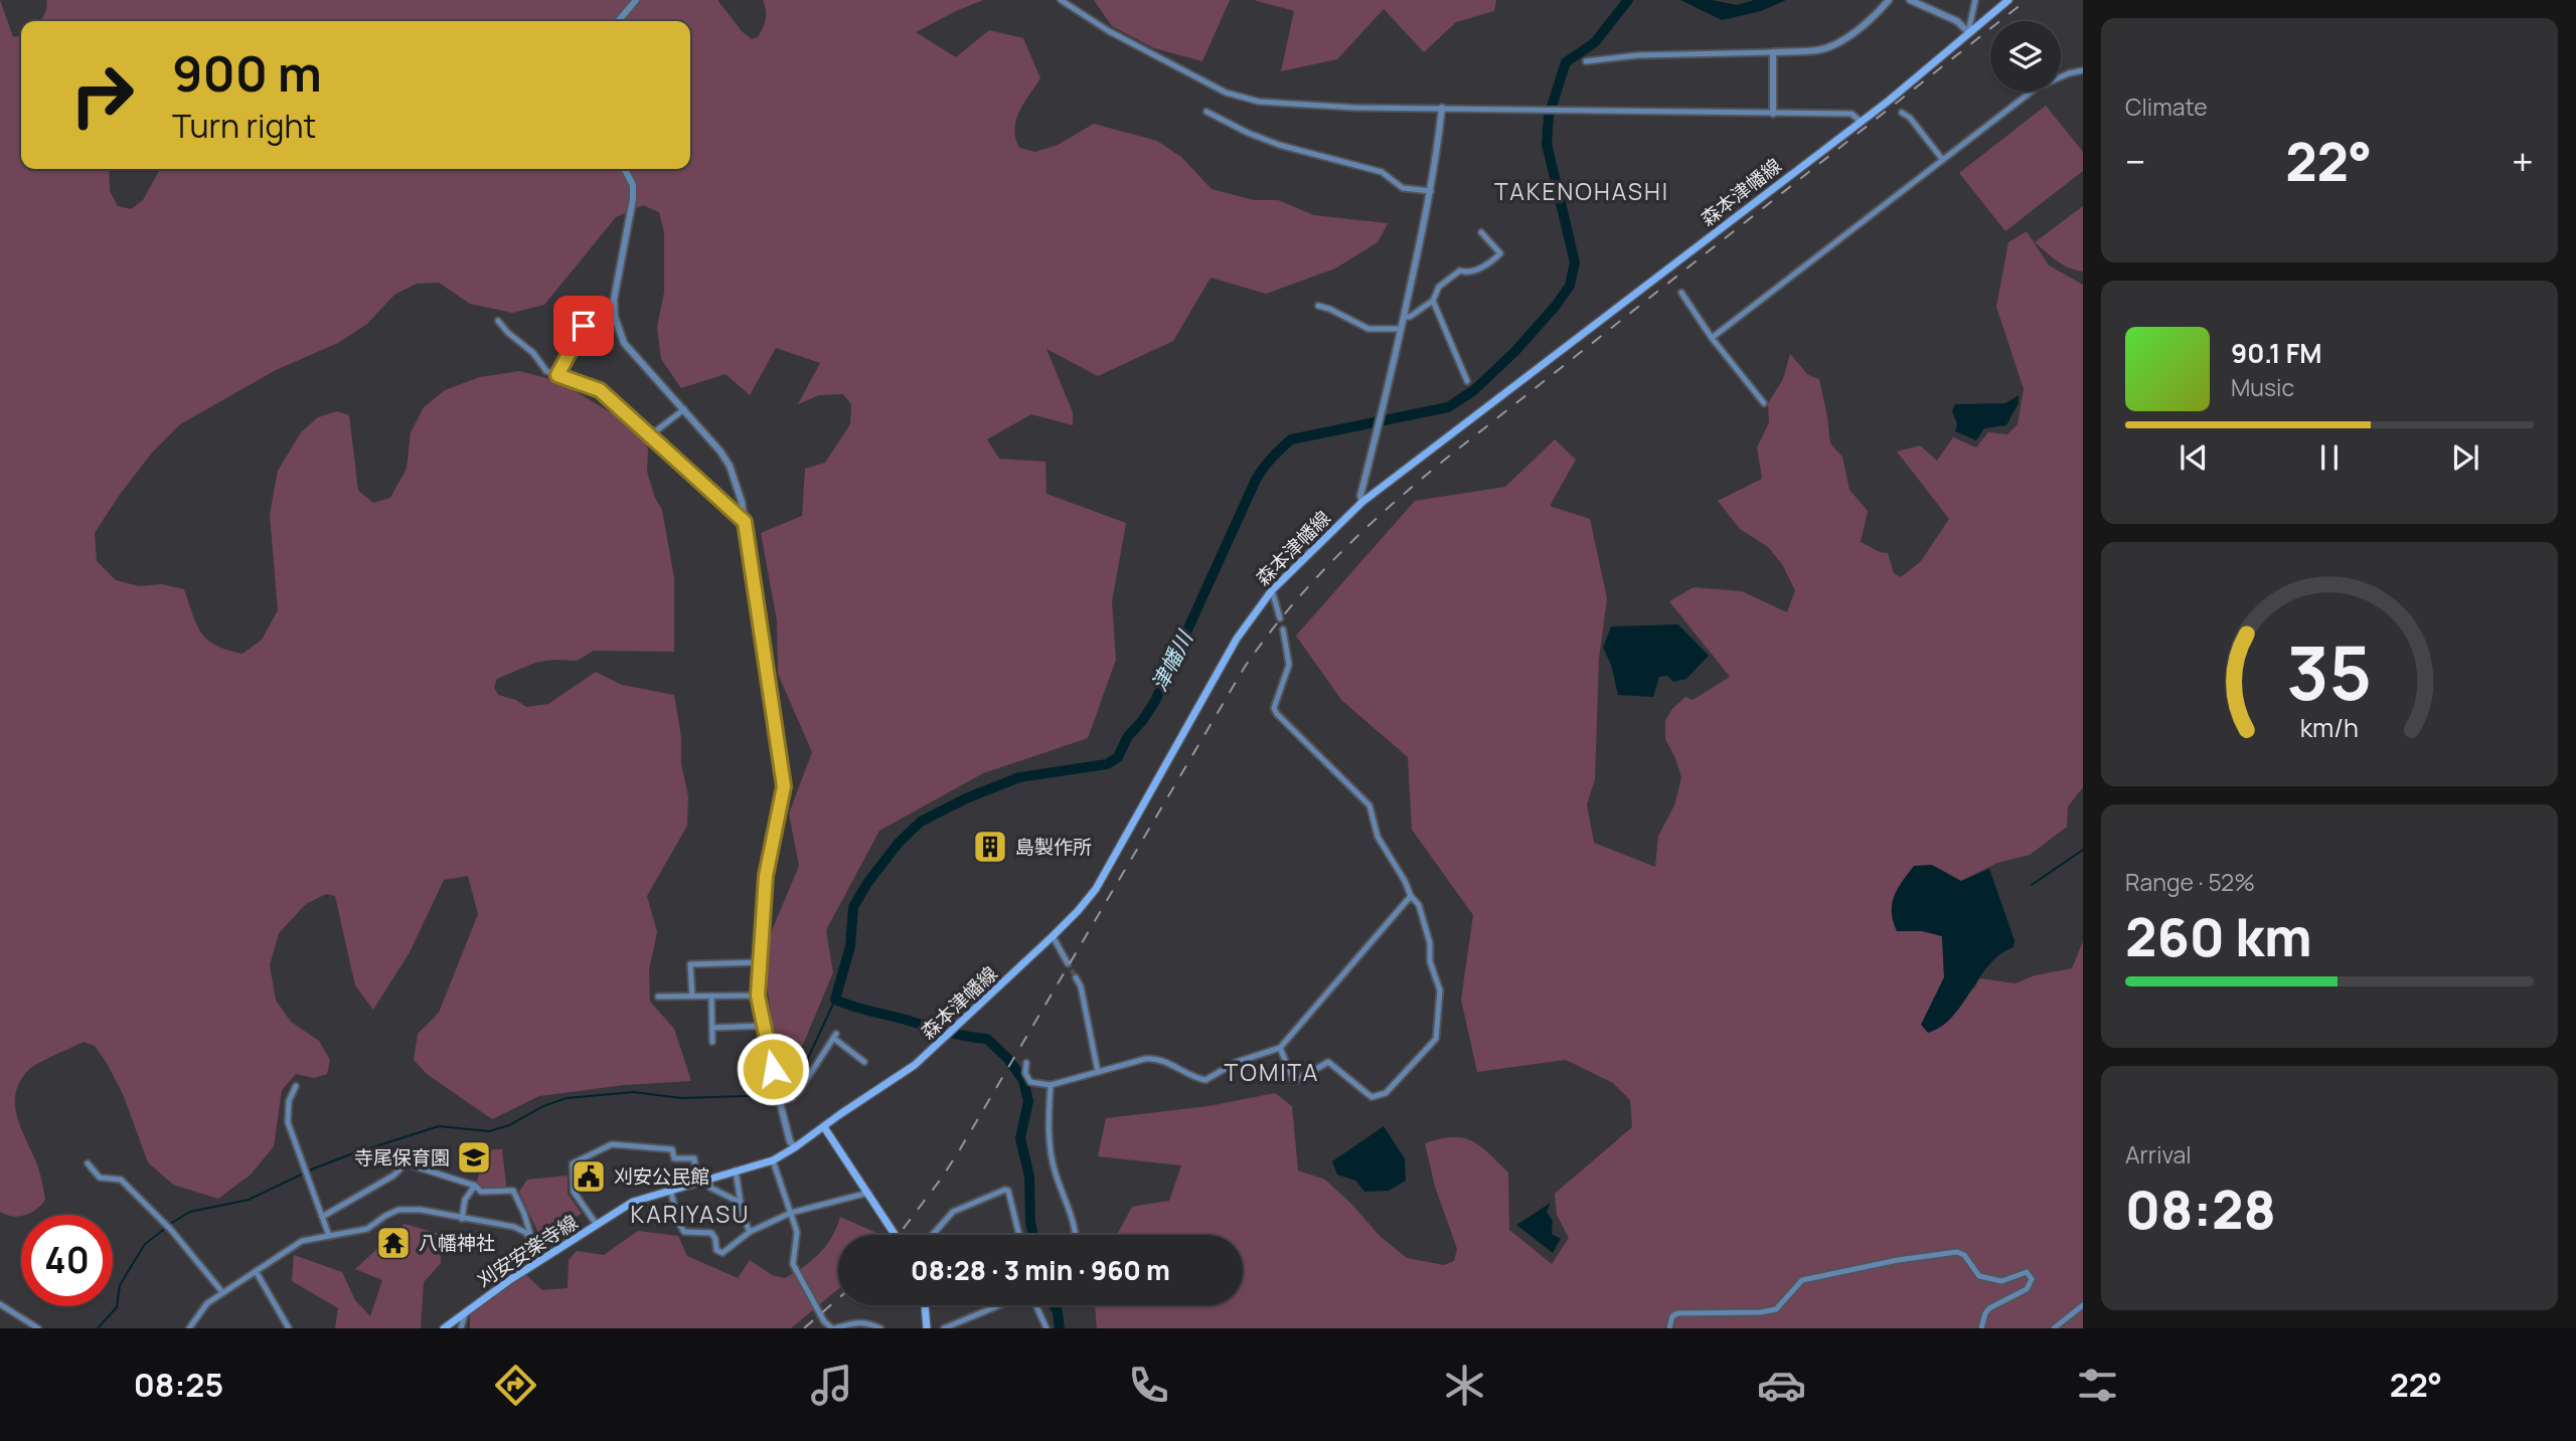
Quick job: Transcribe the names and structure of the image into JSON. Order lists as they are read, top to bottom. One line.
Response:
{"streets":{"main road":["森本津幡線","刈安安楽寺線"]},"crossings":[["森本津幡線","刈安安楽寺線"]],"districts":["TAKENOHASHI","TOMITA","KARIYASU"],"water":["津幡川"],"places":{"building":["島製作所"],"school or university":["寺尾保育園"],"public building":["刈安公民館"],"temple":["八幡神社"]},"page":{"tile":["Climate",["Range · 52%","260 km"],["Arrival","08:28"]],"turn":["900 m","Turn right"],"heat":["−","22°","+"],"song":["90.1 FM","Music"],"limit":"40","trip":"08:28 · 3 min · 960 m","tabs":["08:25","22°"],"gauge":["35","km/h"]}}
